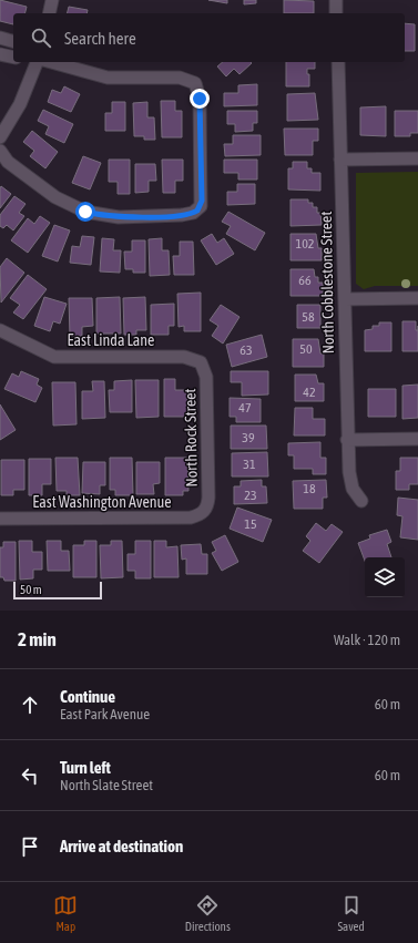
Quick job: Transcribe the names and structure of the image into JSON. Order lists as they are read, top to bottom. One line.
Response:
{"streets":{"street":["North Cobblestone Street","East Linda Lane","North Rock Street","East Washington Avenue"]},"crossings":[["East Linda Lane","North Rock Street"],["North Rock Street","East Washington Avenue"]],"house_numbers":["102","66","58","50","63","42","47","39","31","18","23","15"],"scale_bar":"50 m","page":{"search":"Search here","scale":"50 m","heading":["2 min","Walk · 120 m"],"list":[["Continue","East Park Avenue","60 m"],["Turn left","North Slate Street","60 m"],"Arrive at destination"],"nav":["Map","Directions","Saved"]}}
